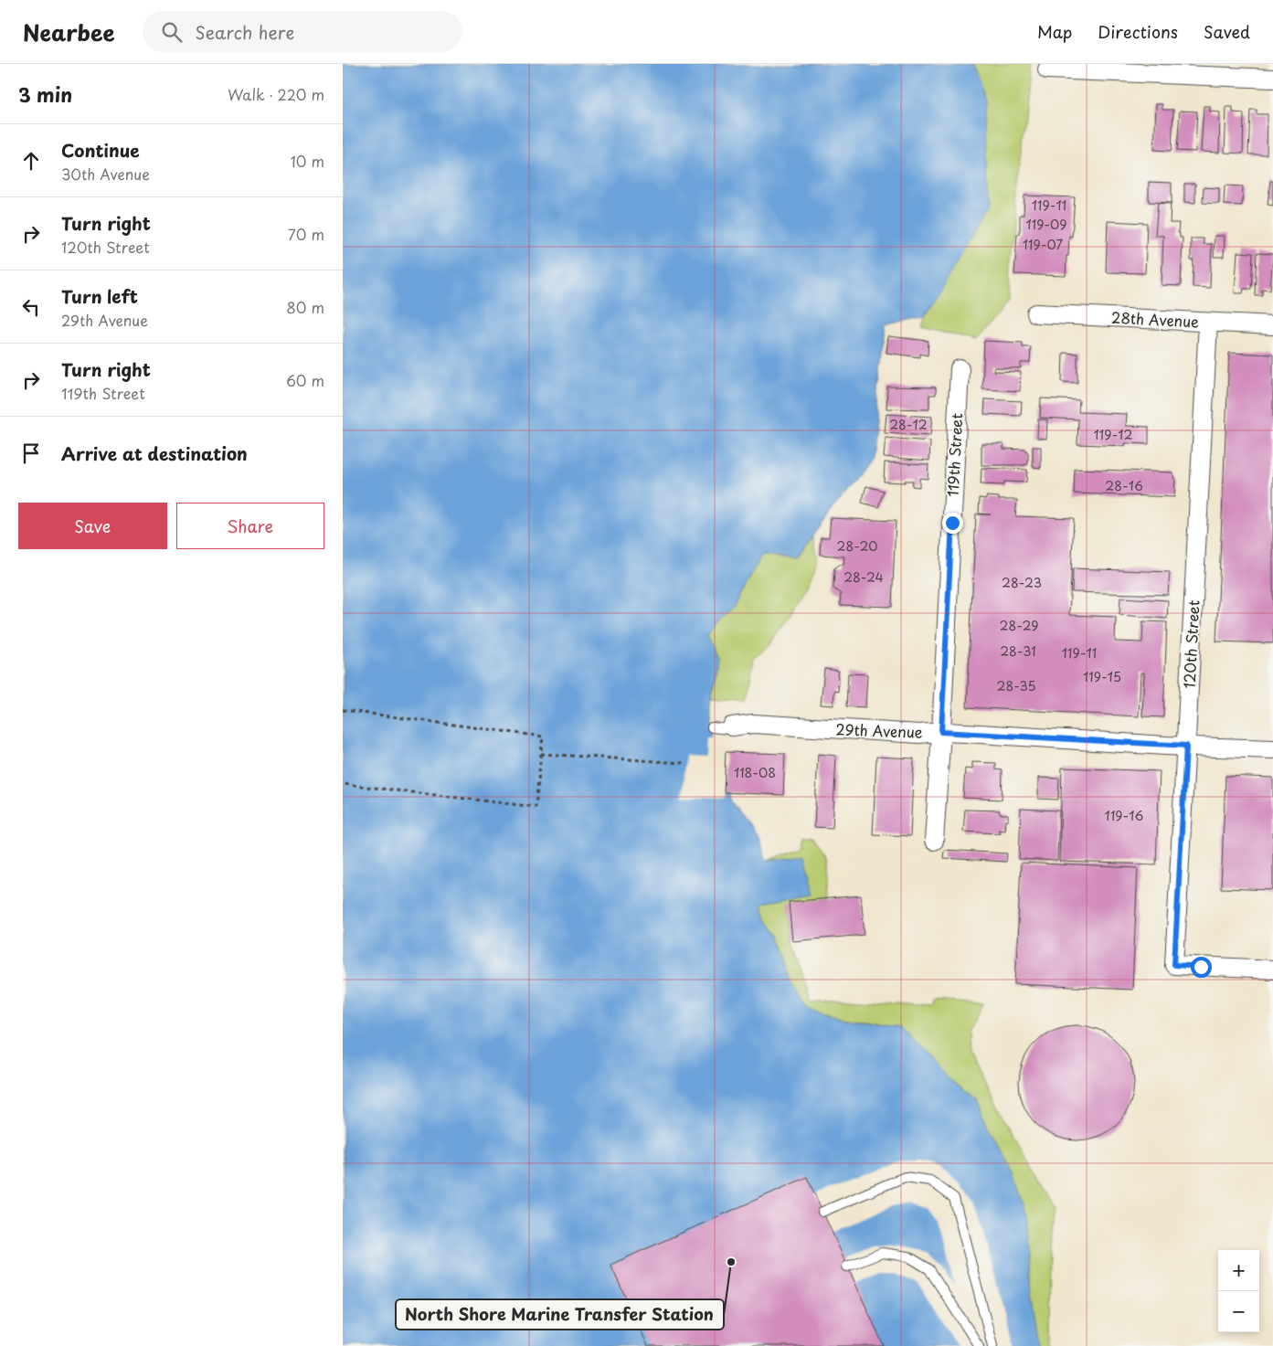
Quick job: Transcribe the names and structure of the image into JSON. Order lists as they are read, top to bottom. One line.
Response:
{"streets":{"street":["28th Avenue","119th Street","120th Street","29th Avenue"]},"crossings":[["28th Avenue","120th Street"],["119th Street","29th Avenue"],["120th Street","29th Avenue"]],"places":["North Shore Marine Transfer Station"],"house_numbers":["119-11","119-09","119-07","28-12","119-12","28-16","28-20","28-24","28-23","28-29","28-31","119-11","119-15","28-35","118-08","119-16"],"page":{"header":"Nearbee","search":"Search here","nav":["Map","Directions","Saved"],"heading":["3 min","Walk · 220 m"],"list":[["Continue","30th Avenue","10 m"],["Turn right","120th Street","70 m"],["Turn left","29th Avenue","80 m"],["Turn right","119th Street","60 m"],"Arrive at destination"],"buttons":["Save","Share"],"map_buttons":["+","−"]}}
